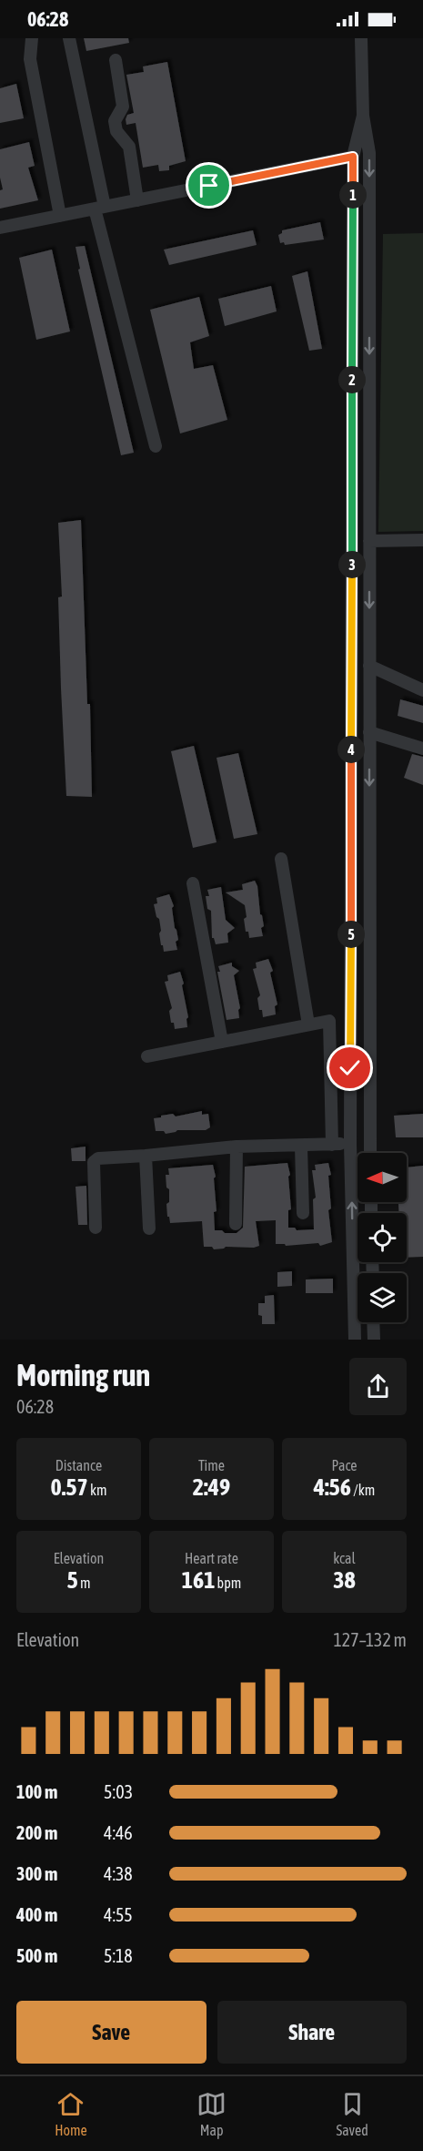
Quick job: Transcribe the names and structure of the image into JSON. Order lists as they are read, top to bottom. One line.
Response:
{"north":"left","page":{"status":"06:28","pins":["1","2","3","4","5"],"heading":["Morning run","06:28"],"stats":[["Distance","0.57 km"],["Time","2:49"],["Pace","4:56 /km"],["Elevation","5 m"],["Heart rate","161 bpm"],["kcal","38"]],"chart":["Elevation","127–132 m"],"list":[{"name":"100 m","note":"5:03"},{"name":"200 m","note":"4:46"},{"name":"300 m","note":"4:38"},{"name":"400 m","note":"4:55"},{"name":"500 m","note":"5:18"}],"buttons":["Save","Share"],"tabs":["Home","Map","Saved"]}}
